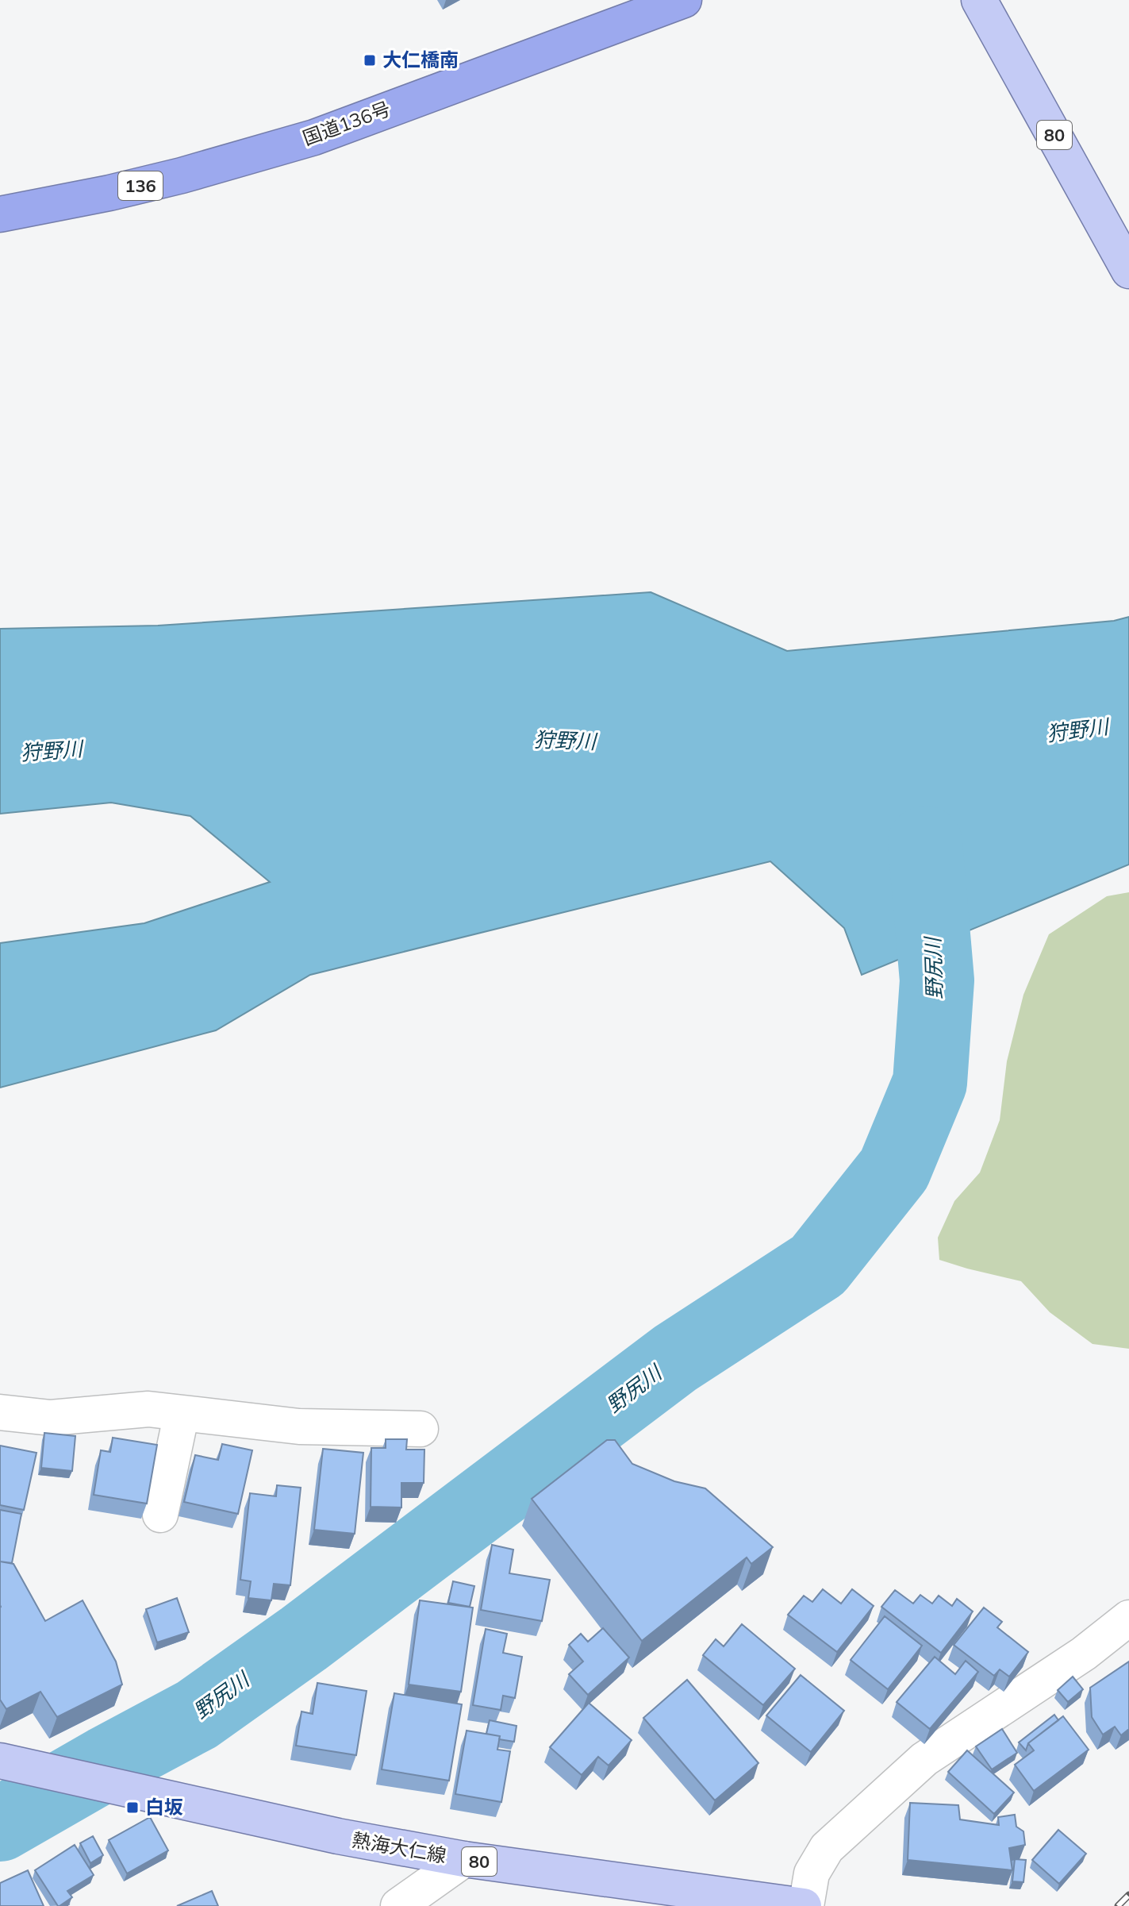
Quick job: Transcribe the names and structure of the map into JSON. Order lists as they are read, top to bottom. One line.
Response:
{"streets":{"highway":["国道136号","136"],"main road":["80","熱海大仁線"]},"water":["狩野川","野尻川"],"places":{"transit":["大仁橋南","白坂"]}}
